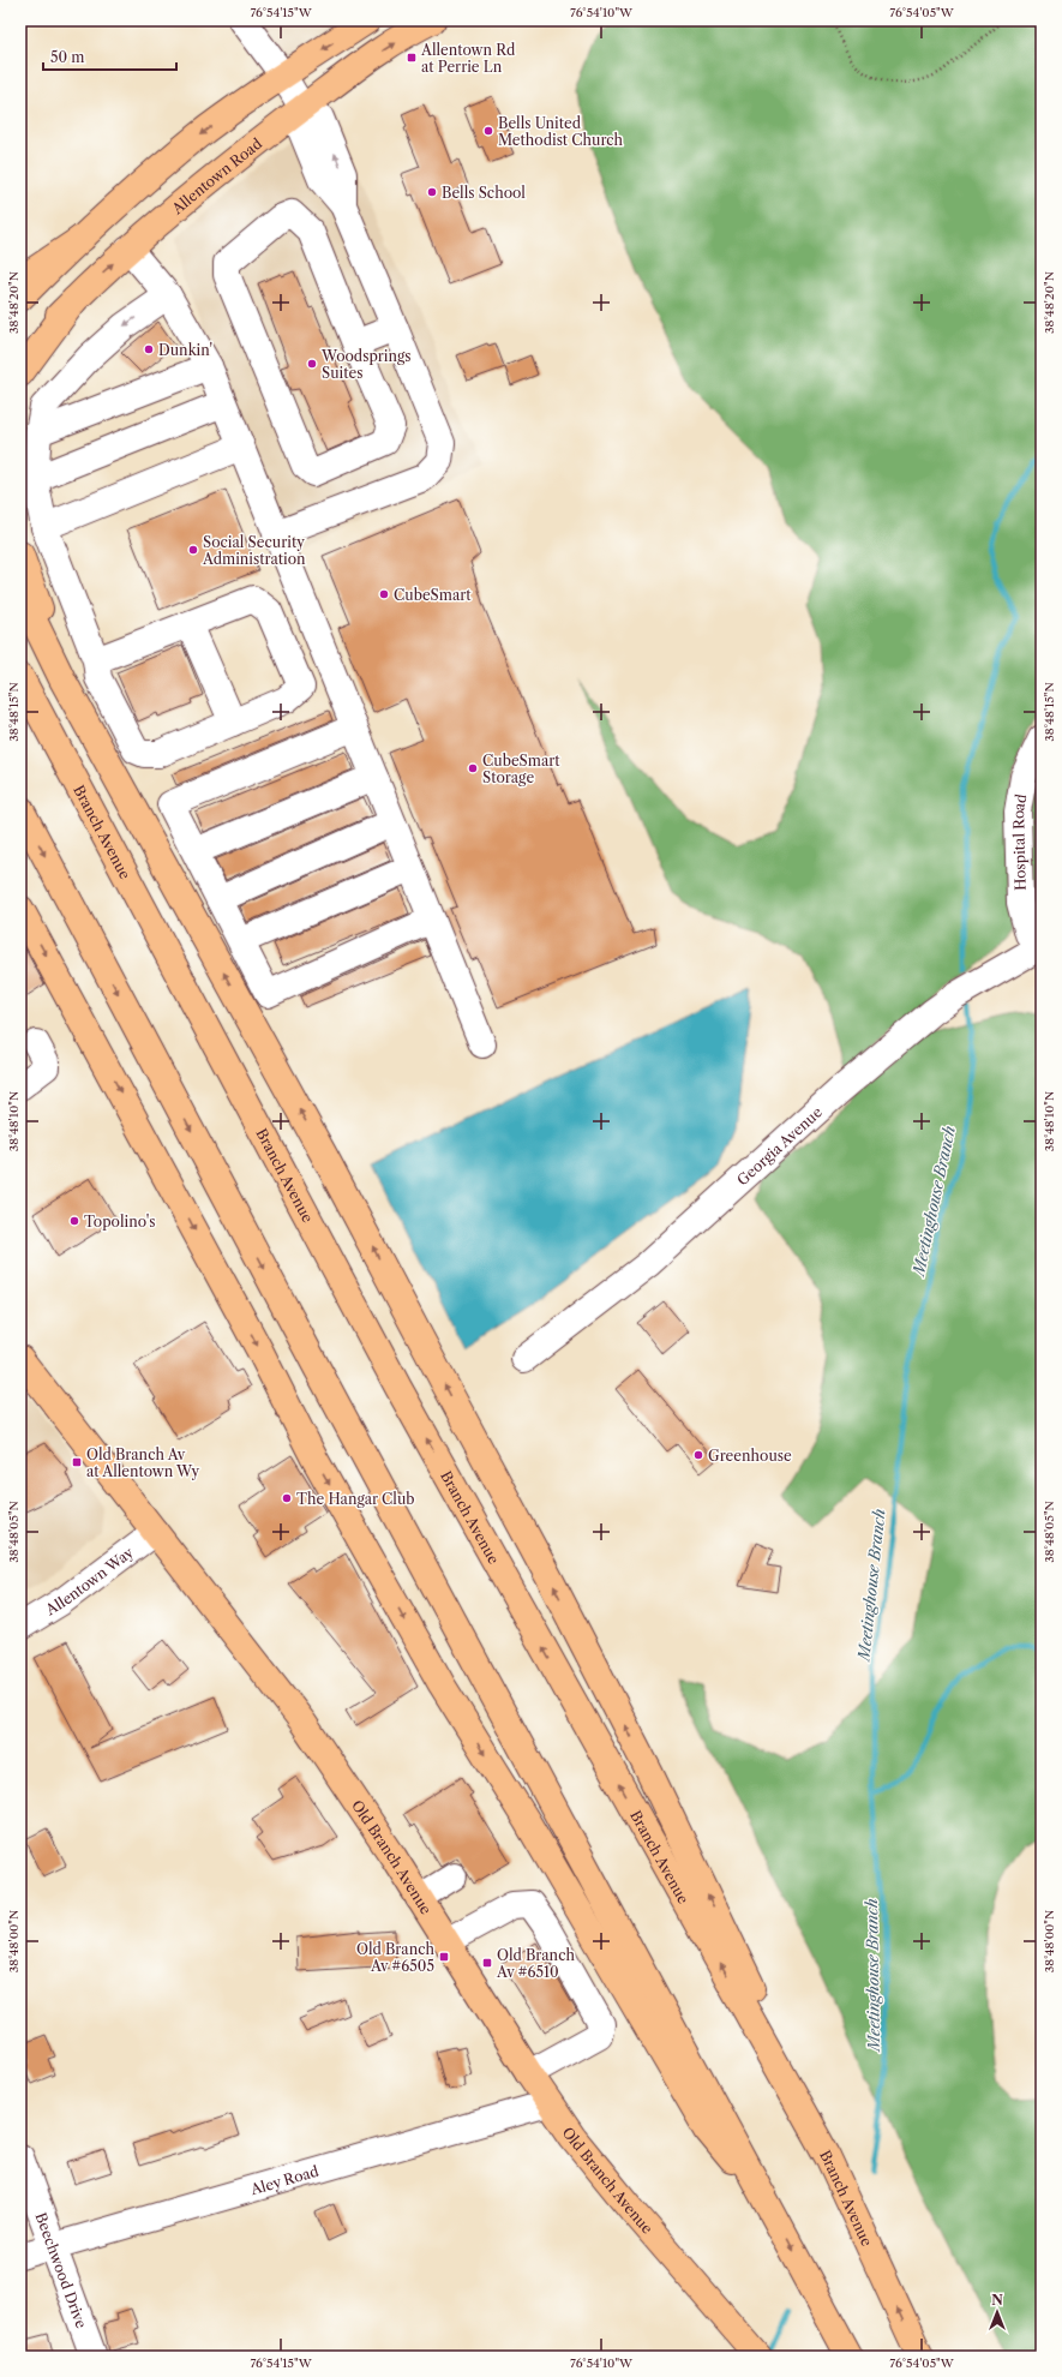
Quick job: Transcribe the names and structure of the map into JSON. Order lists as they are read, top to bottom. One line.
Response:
{"streets":{"main road":["Allentown Road","Branch Avenue","Old Branch Avenue"],"street":["Hospital Road","Georgia Avenue","Allentown Way","Aley Road","Beechwood Drive"]},"crossings":[["Hospital Road","Georgia Avenue"],["Allentown Way","Old Branch Avenue"],["Old Branch Avenue","Aley Road"],["Aley Road","Beechwood Drive"]],"water":["Meetinghouse Branch"],"places":{"transit":["Allentown Rd at Perrie Ln","Old Branch Av at Allentown Wy","Old Branch Av #6505","Old Branch Av #6510"],"other":["Bells United Methodist Church","Bells School","Dunkin'","Woodsprings Suites","Social Security Administration","CubeSmart","CubeSmart Storage","Topolino's","Greenhouse","The Hangar Club"]},"scale_bar":"50 m","north":"top","coordinates":["76°54'15\"W","76°54'10\"W","76°54'05\"W","38°48'20\"N","38°48'15\"N","38°48'10\"N","38°48'05\"N","38°48'00\"N"]}
